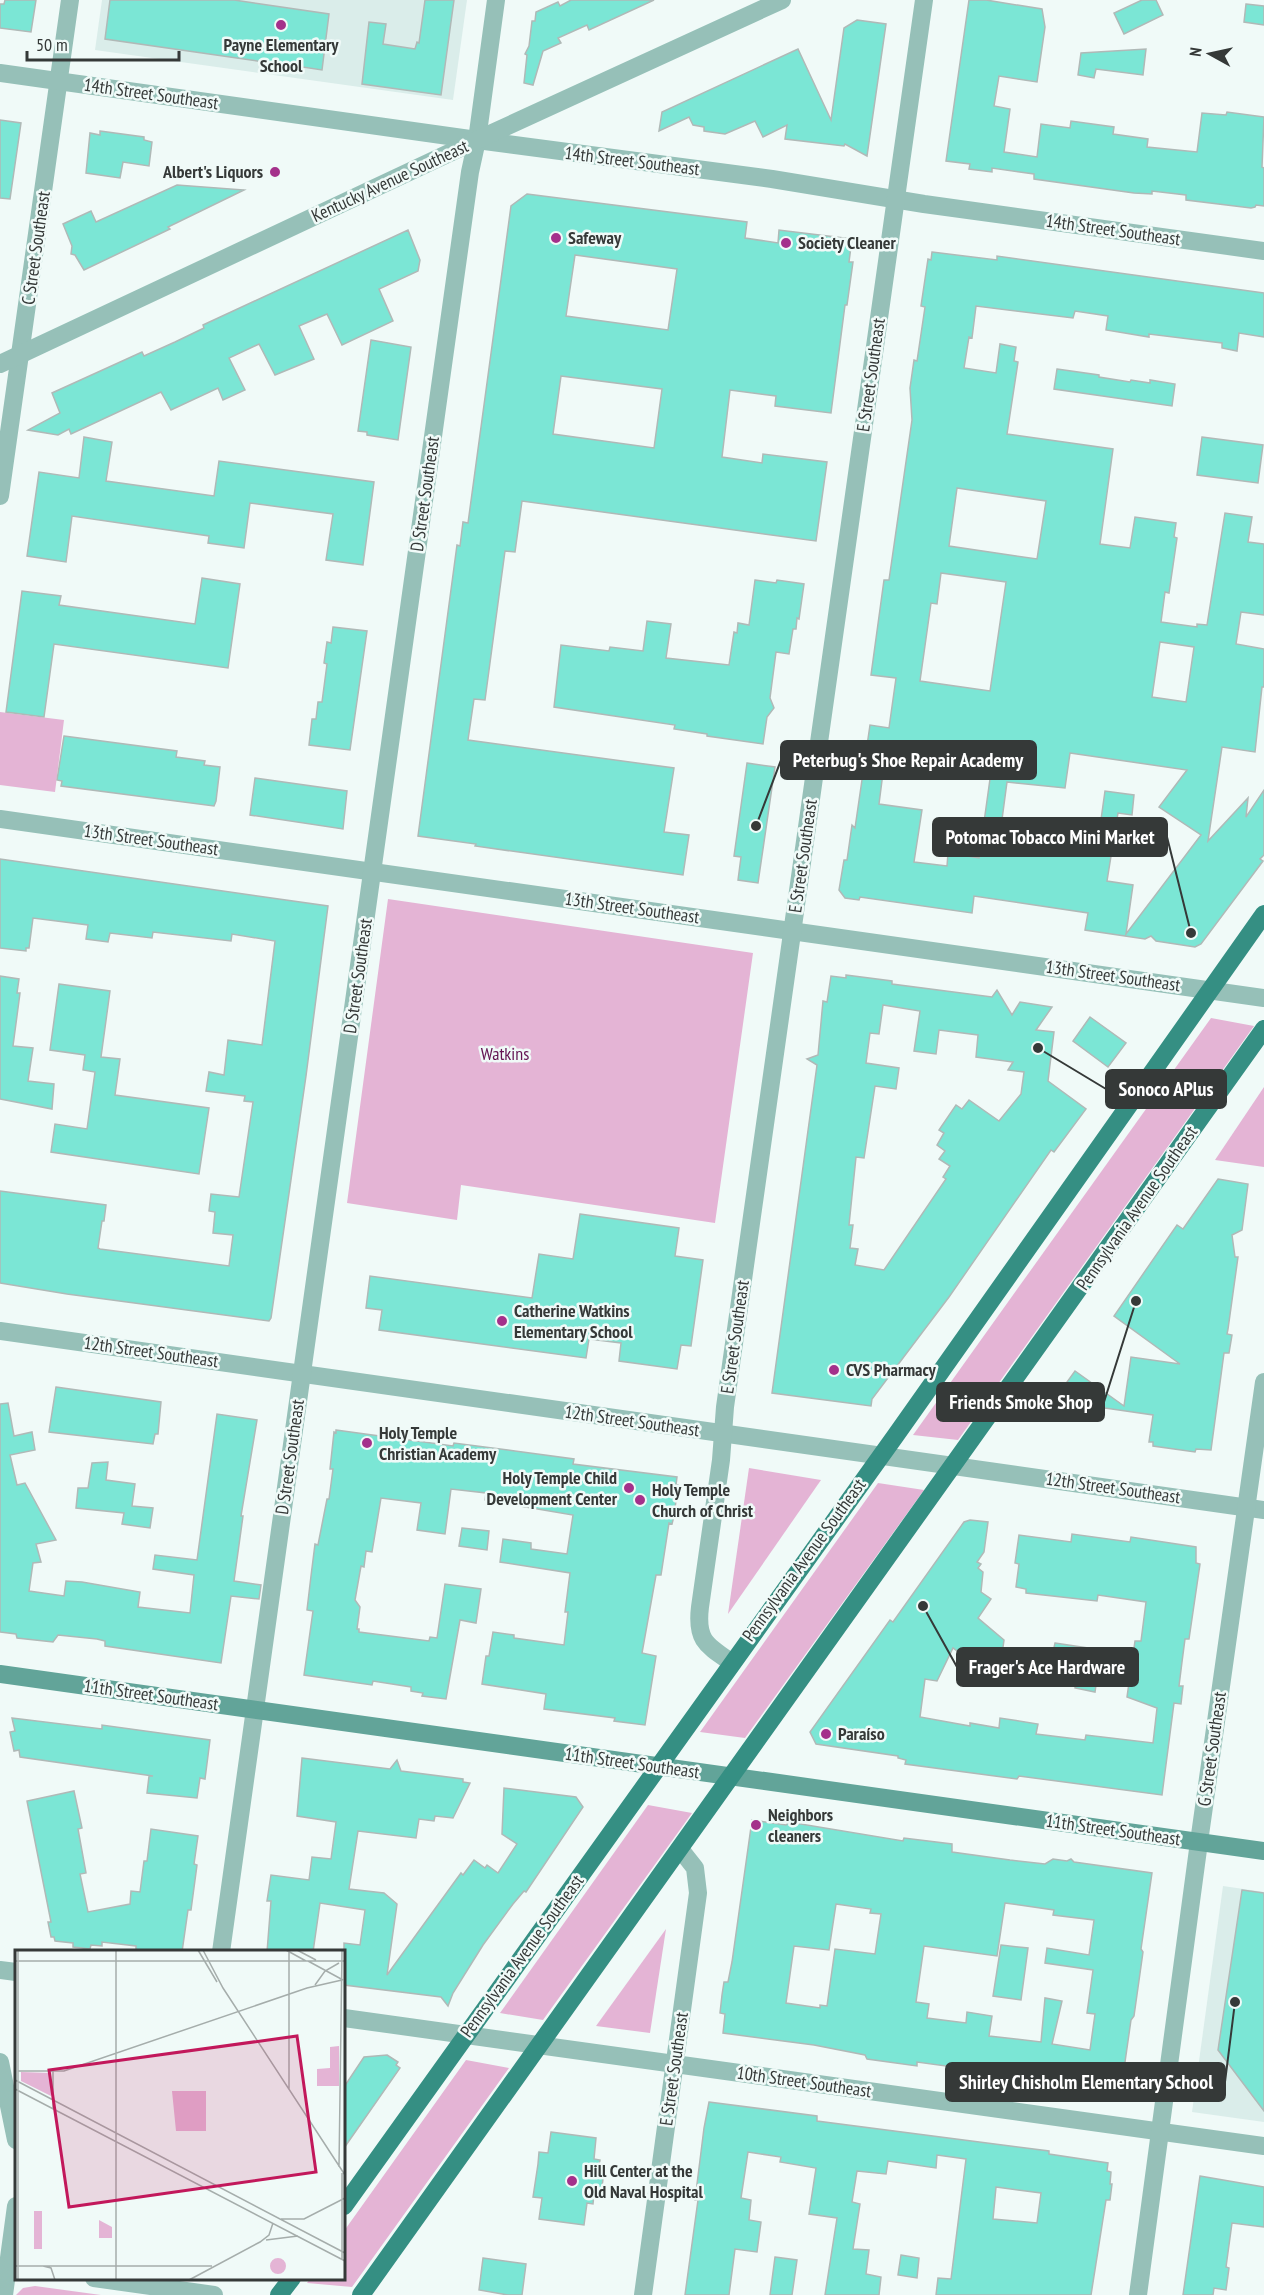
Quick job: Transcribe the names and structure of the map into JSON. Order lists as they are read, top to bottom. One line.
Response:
{"streets":{"main road":["Pennsylvania Avenue Southeast","11th Street Southeast"],"street":["14th Street Southeast","Kentucky Avenue Southeast","C Street Southeast","E Street Southeast","D Street Southeast","13th Street Southeast","12th Street Southeast","G Street Southeast","10th Street Southeast"]},"crossings":[["14th Street Southeast","Kentucky Avenue Southeast"],["14th Street Southeast","C Street Southeast"],["14th Street Southeast","E Street Southeast"],["14th Street Southeast","D Street Southeast"],["Kentucky Avenue Southeast","C Street Southeast"],["Kentucky Avenue Southeast","D Street Southeast"],["E Street Southeast","13th Street Southeast"],["E Street Southeast","Pennsylvania Avenue Southeast"],["E Street Southeast","12th Street Southeast"],["E Street Southeast","10th Street Southeast"],["D Street Southeast","13th Street Southeast"],["D Street Southeast","12th Street Southeast"],["D Street Southeast","11th Street Southeast"],["13th Street Southeast","Pennsylvania Avenue Southeast"],["Pennsylvania Avenue Southeast","12th Street Southeast"],["Pennsylvania Avenue Southeast","11th Street Southeast"],["Pennsylvania Avenue Southeast","10th Street Southeast"],["12th Street Southeast","G Street Southeast"],["11th Street Southeast","G Street Southeast"],["G Street Southeast","10th Street Southeast"]],"parks":["Watkins"],"places":["Payne Elementary School","Albert's Liquors","Safeway","Society Cleaner","Peterbug's Shoe Repair Academy","Potomac Tobacco Mini Market","Sonoco APlus","Friends Smoke Shop","Catherine Watkins Elementary School","CVS Pharmacy","Holy Temple Christian Academy","Holy Temple Child Development Center","Holy Temple Church of Christ","Frager's Ace Hardware","Paraíso","Neighbors cleaners","Shirley Chisholm Elementary School","Hill Center at the Old Naval Hospital"],"scale_bar":"50 m","north":"left"}
